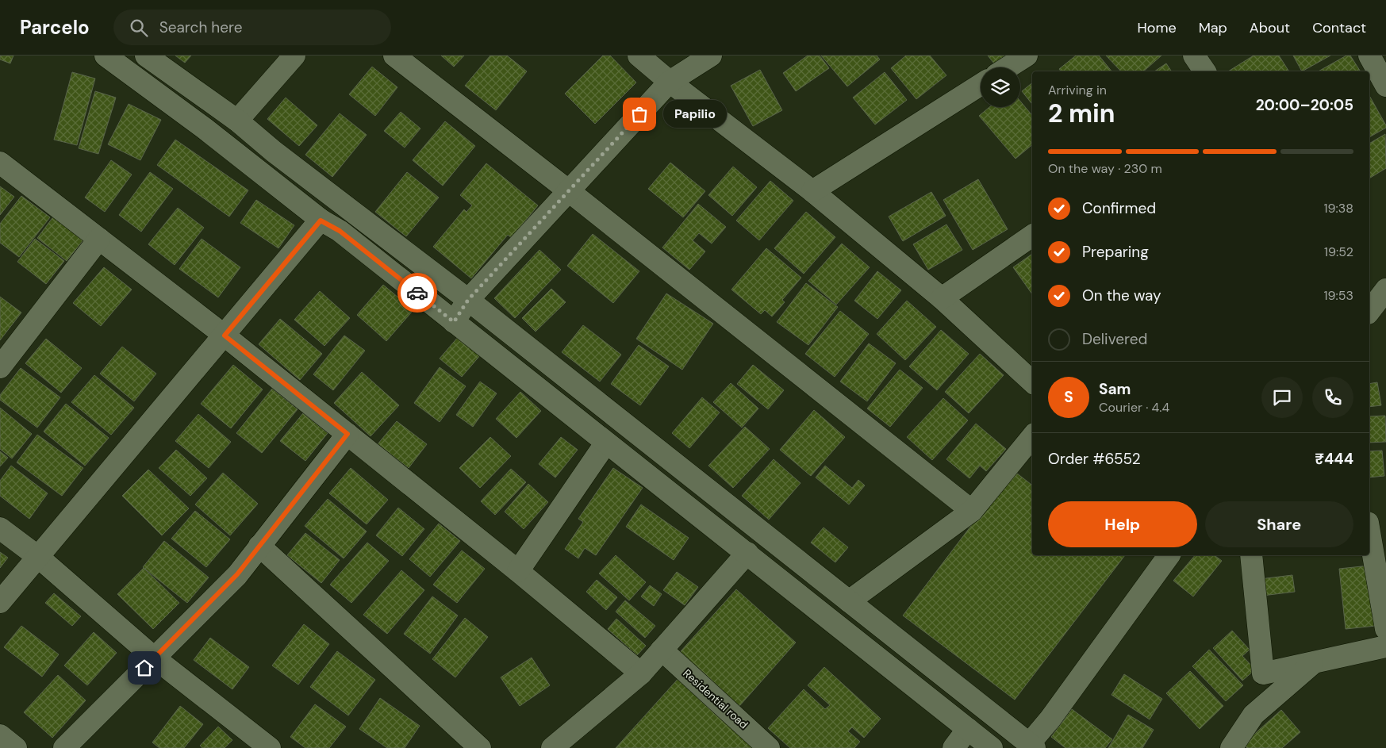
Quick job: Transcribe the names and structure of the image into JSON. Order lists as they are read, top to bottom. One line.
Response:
{"streets":{"street":["Residential road"]},"places":["Papilio"],"page":{"header":"Parcelo","search":"Search here","nav":["Home","Map","About","Contact"],"heading":["2 min","Arriving in","20:00–20:05"],"panel":["Sam","Courier · 4.4","Order #6552","₹444"],"bubble":"Papilio","bar":"On the way · 230 m","list":[["Confirmed","19:38"],["Preparing","19:52"],["On the way","19:53"],"Delivered"],"round":"S","buttons":["Help","Share"]}}
